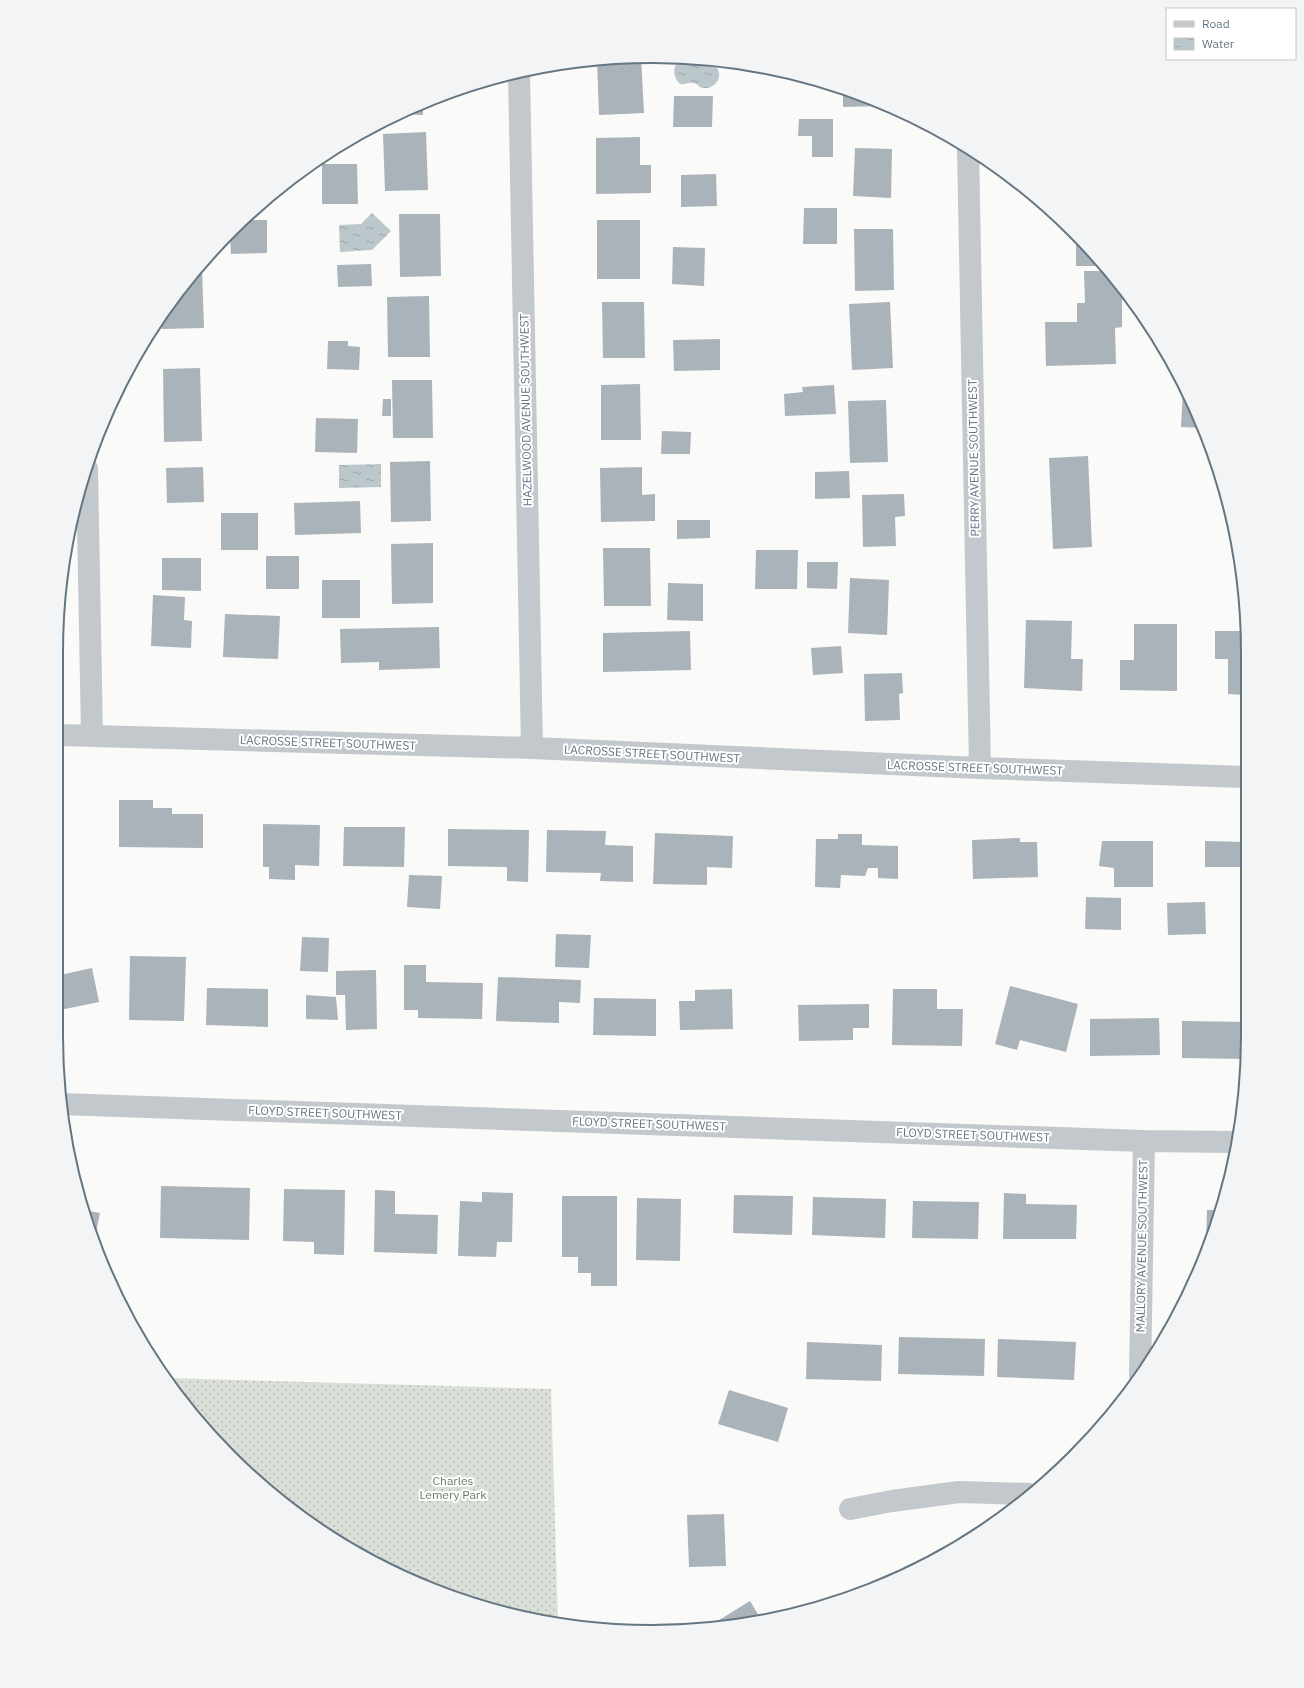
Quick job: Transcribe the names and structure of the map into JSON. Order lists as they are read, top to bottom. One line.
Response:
{"streets":{"street":["HAZELWOOD AVENUE SOUTHWEST","PERRY AVENUE SOUTHWEST","LACROSSE STREET SOUTHWEST","FLOYD STREET SOUTHWEST","MALLORY AVENUE SOUTHWEST"]},"crossings":[["HAZELWOOD AVENUE SOUTHWEST","LACROSSE STREET SOUTHWEST"],["PERRY AVENUE SOUTHWEST","LACROSSE STREET SOUTHWEST"],["FLOYD STREET SOUTHWEST","MALLORY AVENUE SOUTHWEST"]],"parks":["Charles Lemery Park"],"legend":["Road","Water"]}
